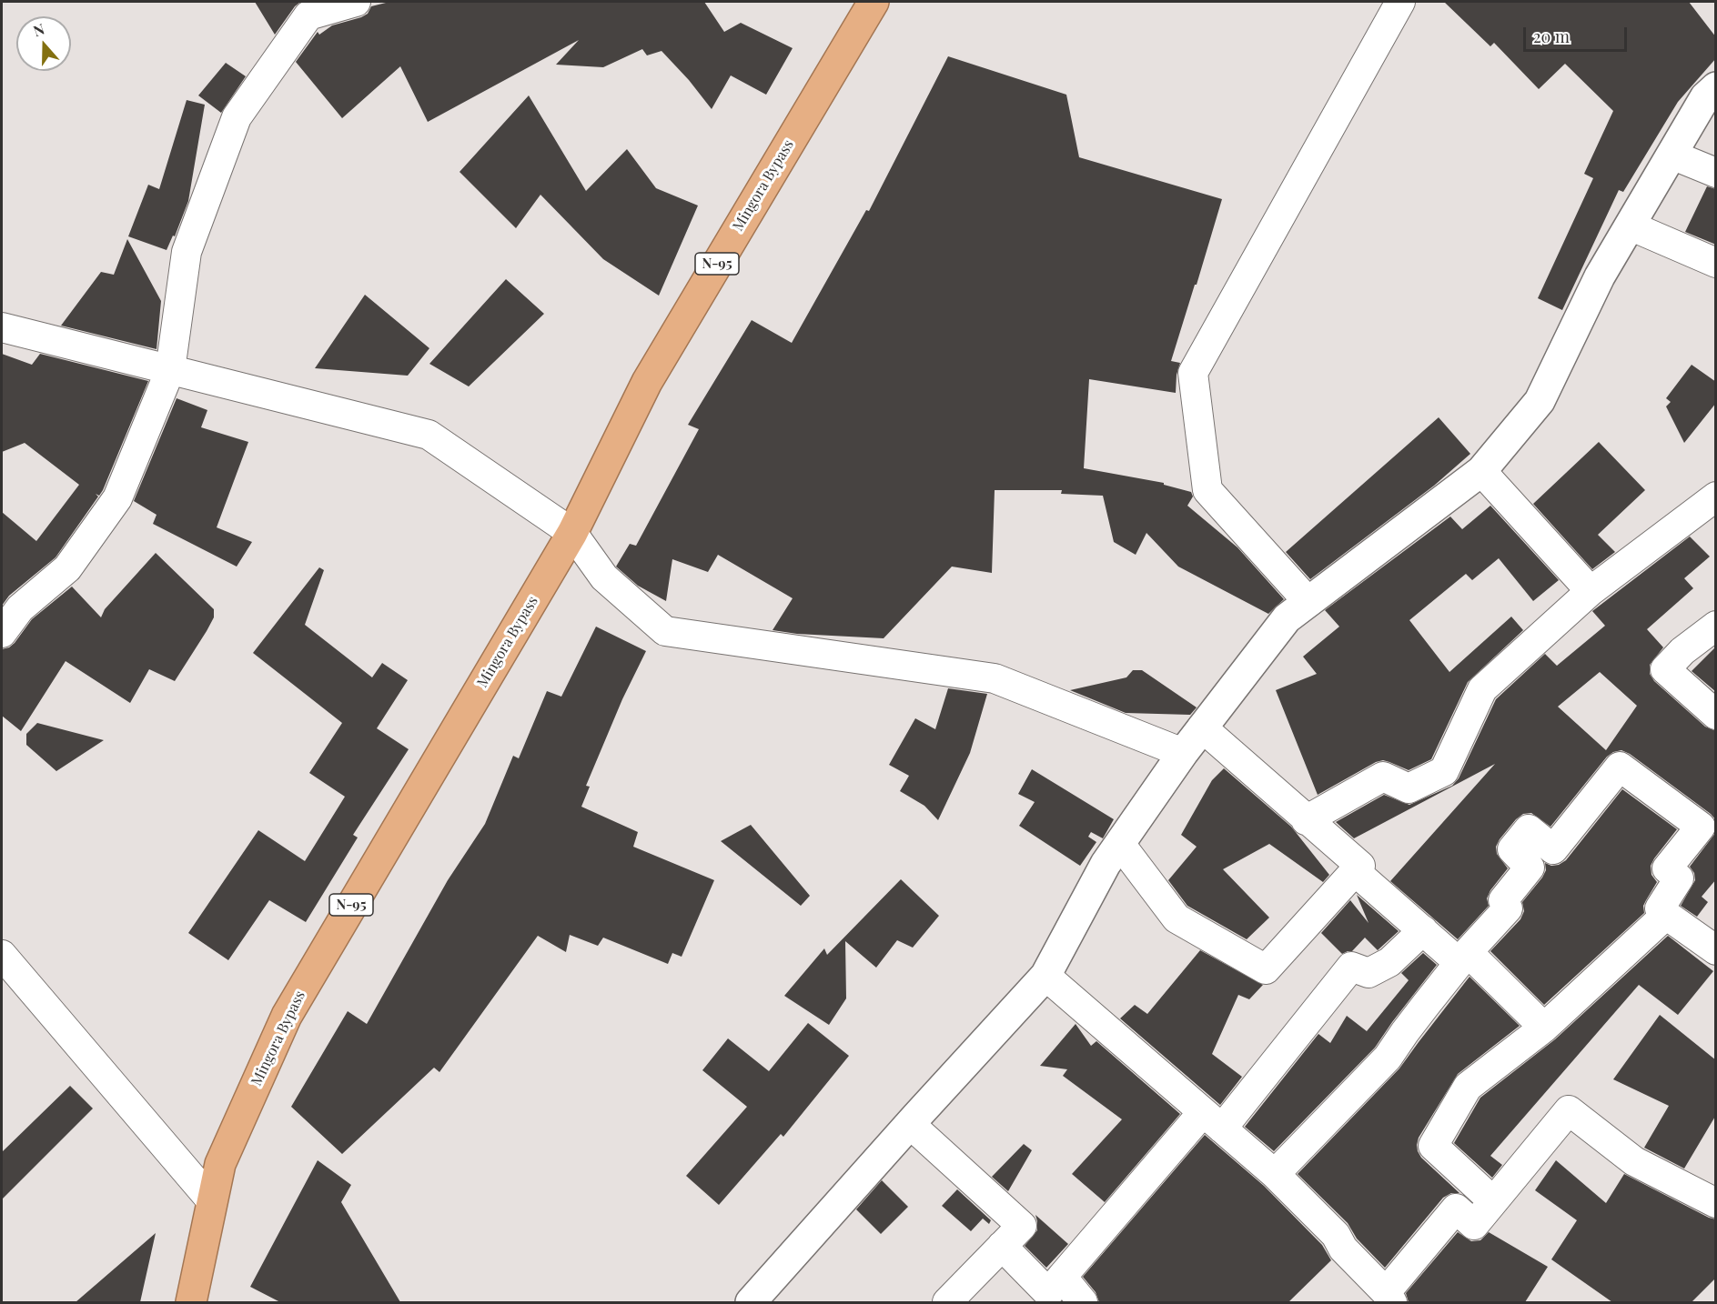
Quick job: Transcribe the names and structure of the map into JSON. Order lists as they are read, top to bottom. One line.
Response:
{"streets":{"highway":["Mingora Bypass","N-95"]},"scale_bar":"20 m","north":"top"}
